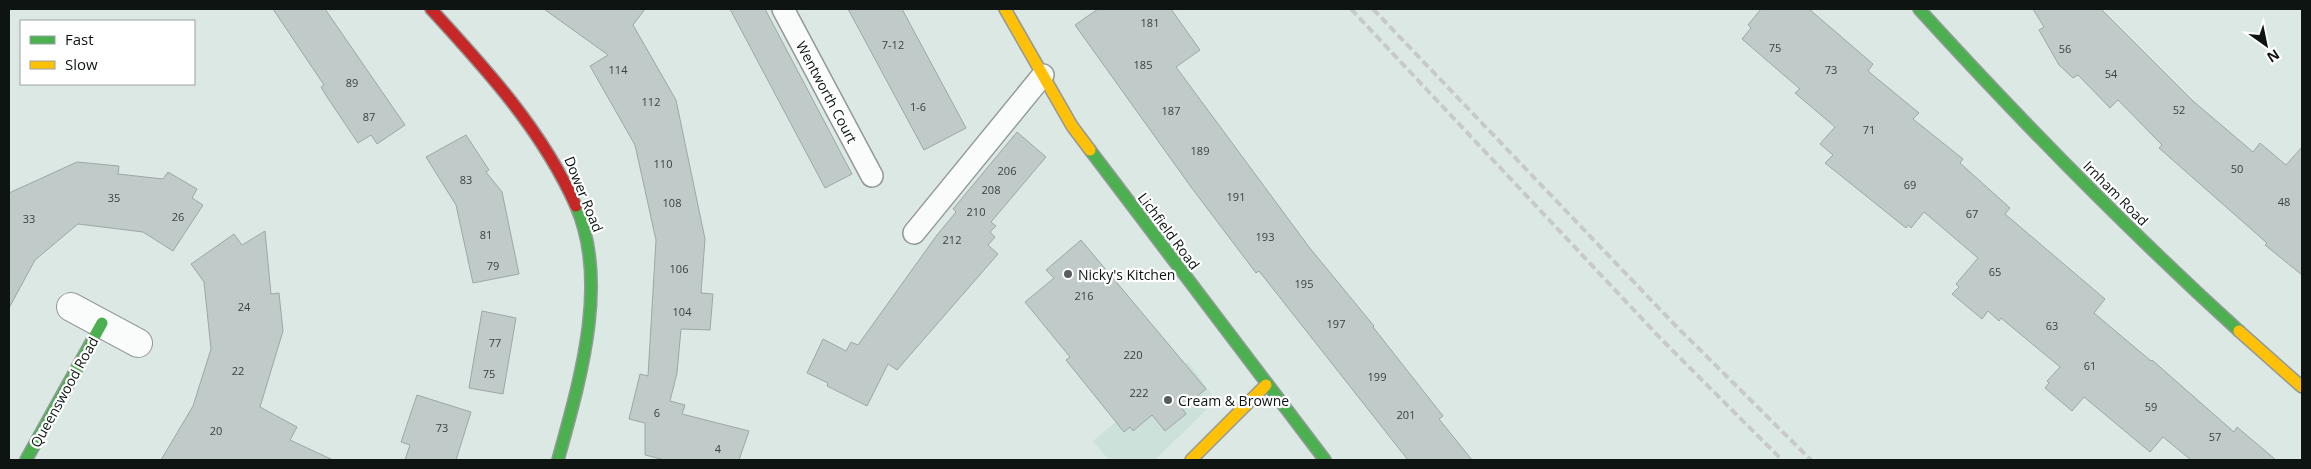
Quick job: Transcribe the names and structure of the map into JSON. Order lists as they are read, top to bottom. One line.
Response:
{"streets":{"street":["Irnham Road","Dower Road","Lichfield Road","Queenswood Road"],"lane":["Wentworth Court"]},"places":["Nicky's Kitchen","Cream & Browne"],"house_numbers":["181","7-12","75","56","185","114","73","54","89","112","1-6","52","187","87","71","189","110","50","206","83","69","208","191","35","48","108","210","67","26","33","81","193","212","79","106","65","195","216","24","104","197","63","77","220","61","22","75","199","222","59","6","201","73","20","57","4"],"legend":["Fast","Slow"],"north":"bottom right"}
